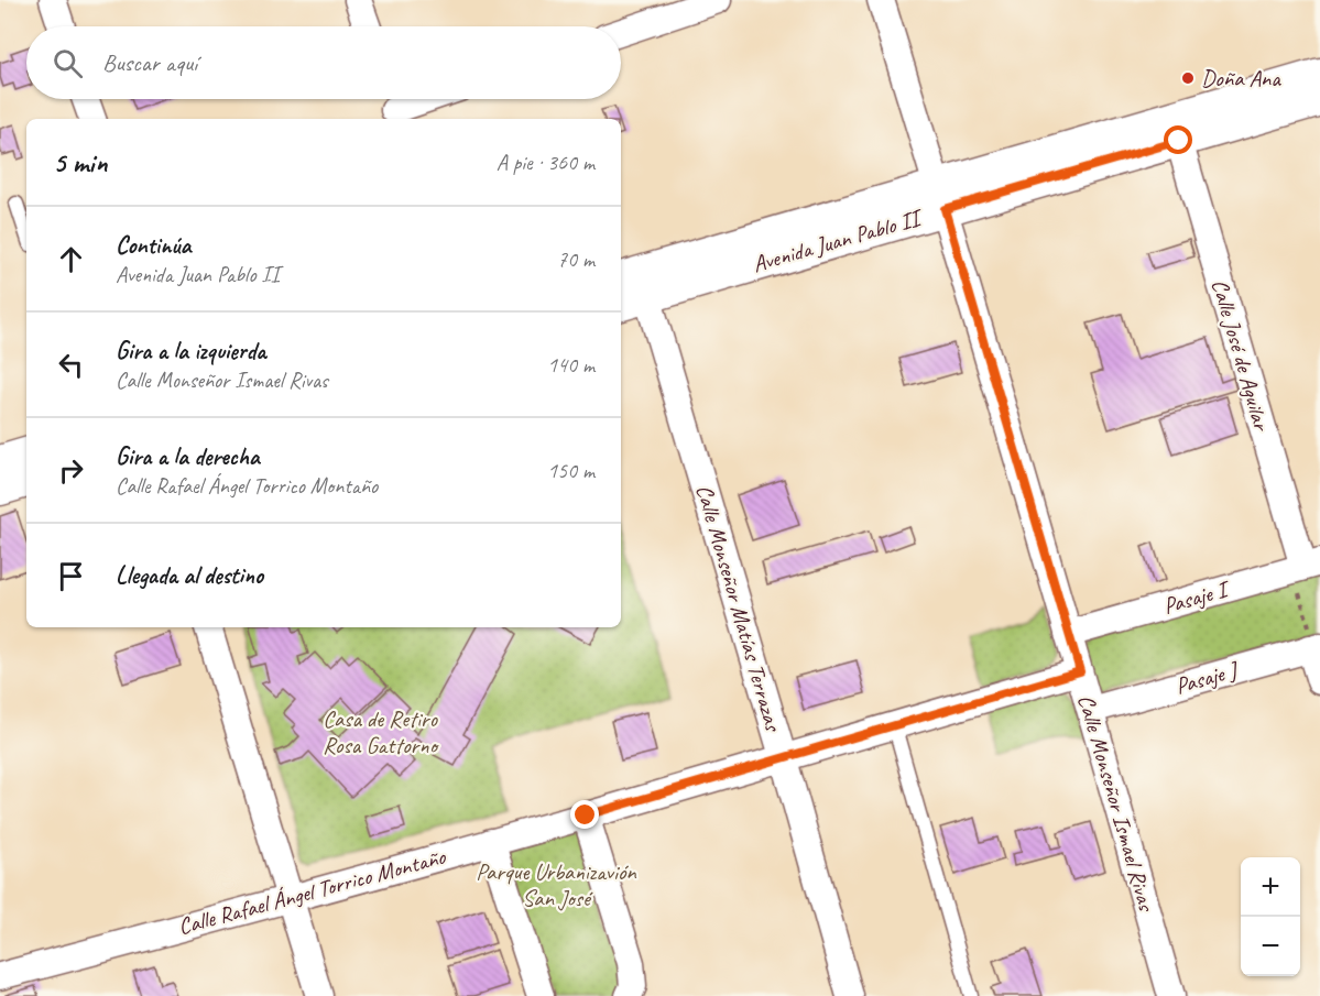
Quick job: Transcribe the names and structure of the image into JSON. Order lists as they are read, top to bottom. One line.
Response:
{"streets":{"street":["Avenida Juan Pablo II","Calle José de Aguilar","Pasaje I","Calle Monseñor Matías Terrazas","Pasaje J","Calle Monseñor Ismael Rivas","Calle Rafael Ángel Torrico Montaño"]},"crossings":[["Avenida Juan Pablo II","Calle José de Aguilar"],["Avenida Juan Pablo II","Calle Monseñor Matías Terrazas"],["Avenida Juan Pablo II","Calle Monseñor Ismael Rivas"],["Calle José de Aguilar","Pasaje I"],["Pasaje I","Calle Monseñor Ismael Rivas"],["Calle Monseñor Matías Terrazas","Calle Rafael Ángel Torrico Montaño"],["Pasaje J","Calle Monseñor Ismael Rivas"],["Calle Monseñor Ismael Rivas","Calle Rafael Ángel Torrico Montaño"]],"parks":["Casa de Retiro Rosa Gattorno","Parque Urbanizavión San José"],"places":["Doña Ana"],"page":{"search":"Buscar aquí","heading":["5 min","A pie · 360 m"],"list":[["Continúa","Avenida Juan Pablo II","70 m"],["Gira a la izquierda","Calle Monseñor Ismael Rivas","140 m"],["Gira a la derecha","Calle Rafael Ángel Torrico Montaño","150 m"],"Llegada al destino"],"map_buttons":["+","−"]}}
